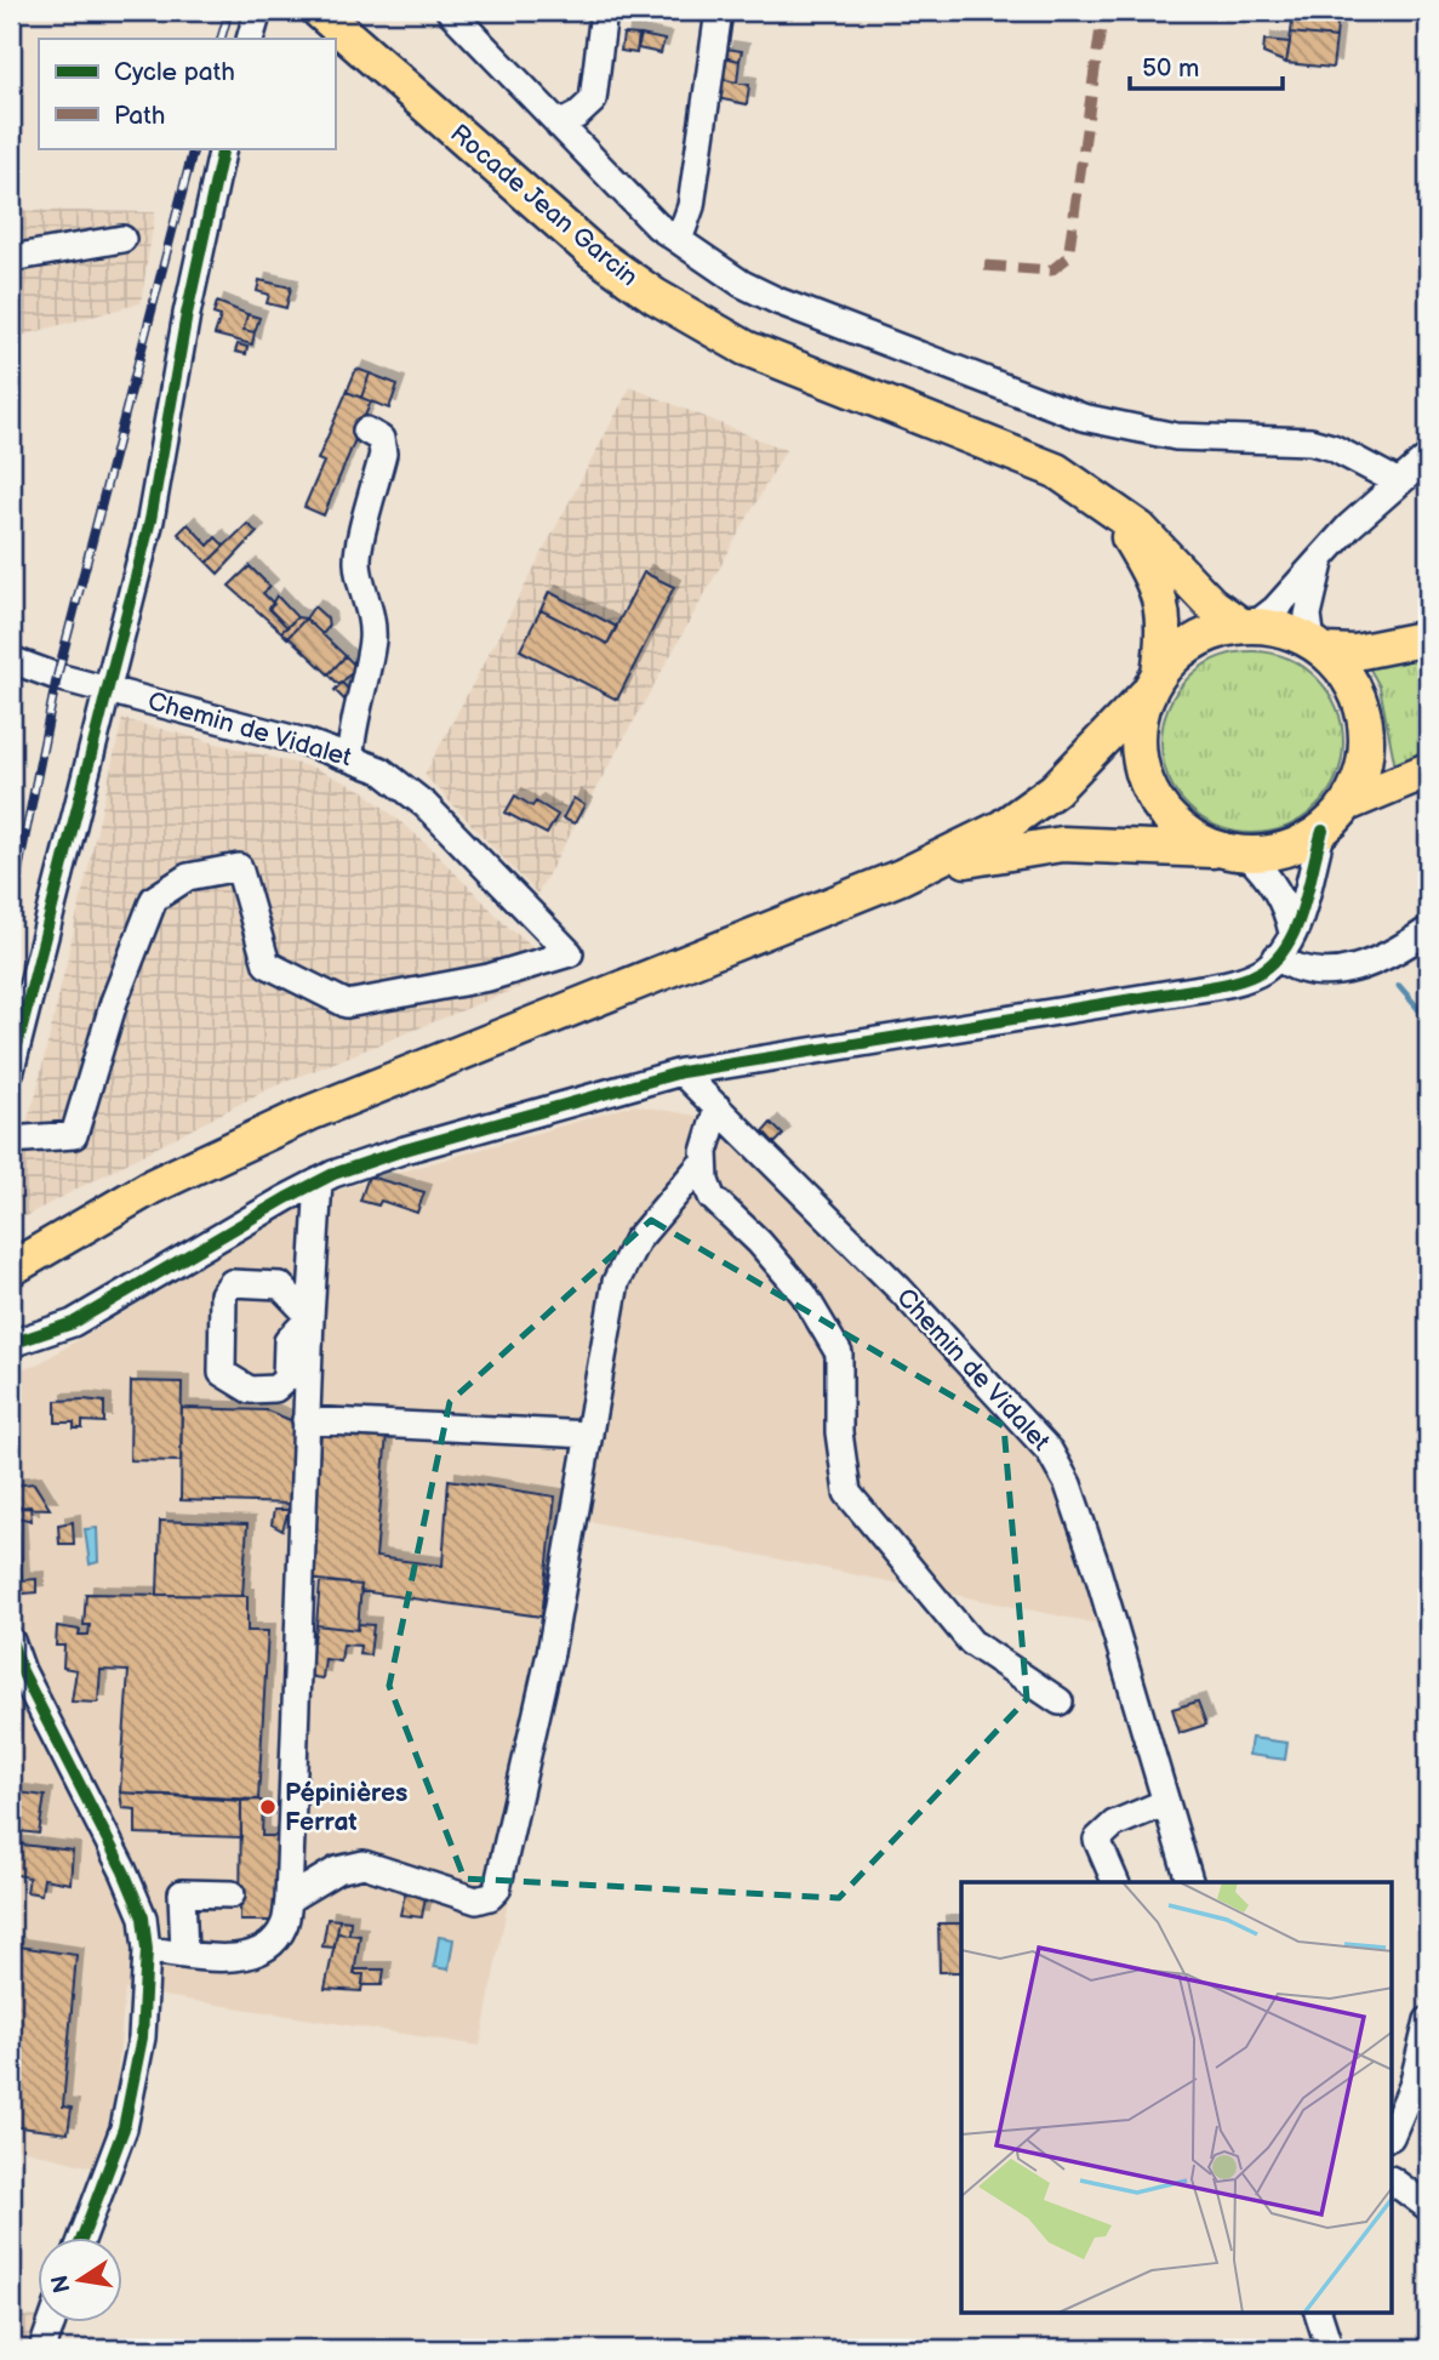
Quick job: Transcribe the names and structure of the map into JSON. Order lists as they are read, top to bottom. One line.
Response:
{"streets":{"main road":["Rocade Jean Garcin"],"street":["Chemin de Vidalet"]},"places":["Pépinières Ferrat"],"legend":["Cycle path","Path"],"scale_bar":"50 m","north":"left"}
